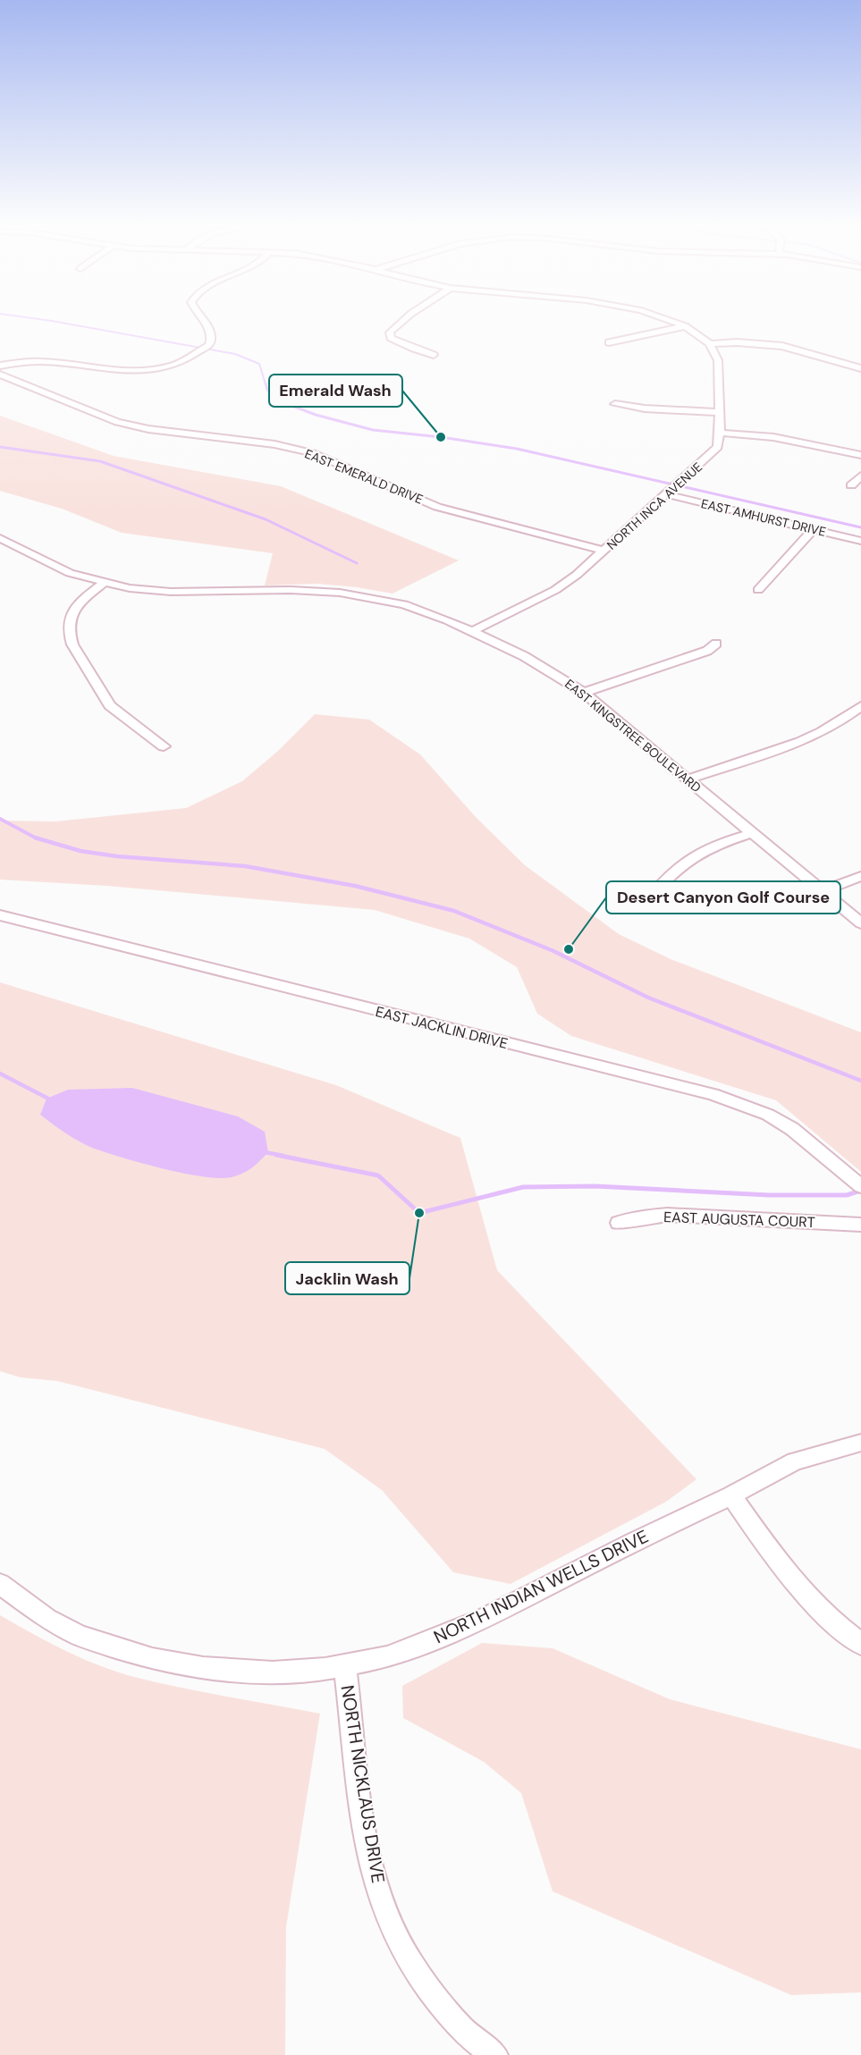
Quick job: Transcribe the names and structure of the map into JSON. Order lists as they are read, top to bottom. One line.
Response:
{"streets":{"street":["EAST EMERALD DRIVE","NORTH INCA AVENUE","EAST AMHURST DRIVE","EAST KINGSTREE BOULEVARD","EAST JACKLIN DRIVE","EAST AUGUSTA COURT","NORTH INDIAN WELLS DRIVE","NORTH NICKLAUS DRIVE"]},"crossings":[["EAST EMERALD DRIVE","NORTH INCA AVENUE"],["NORTH INCA AVENUE","EAST AMHURST DRIVE"],["NORTH INCA AVENUE","EAST KINGSTREE BOULEVARD"],["NORTH INDIAN WELLS DRIVE","NORTH NICKLAUS DRIVE"]],"places":["Emerald Wash","Desert Canyon Golf Course","Jacklin Wash"]}
